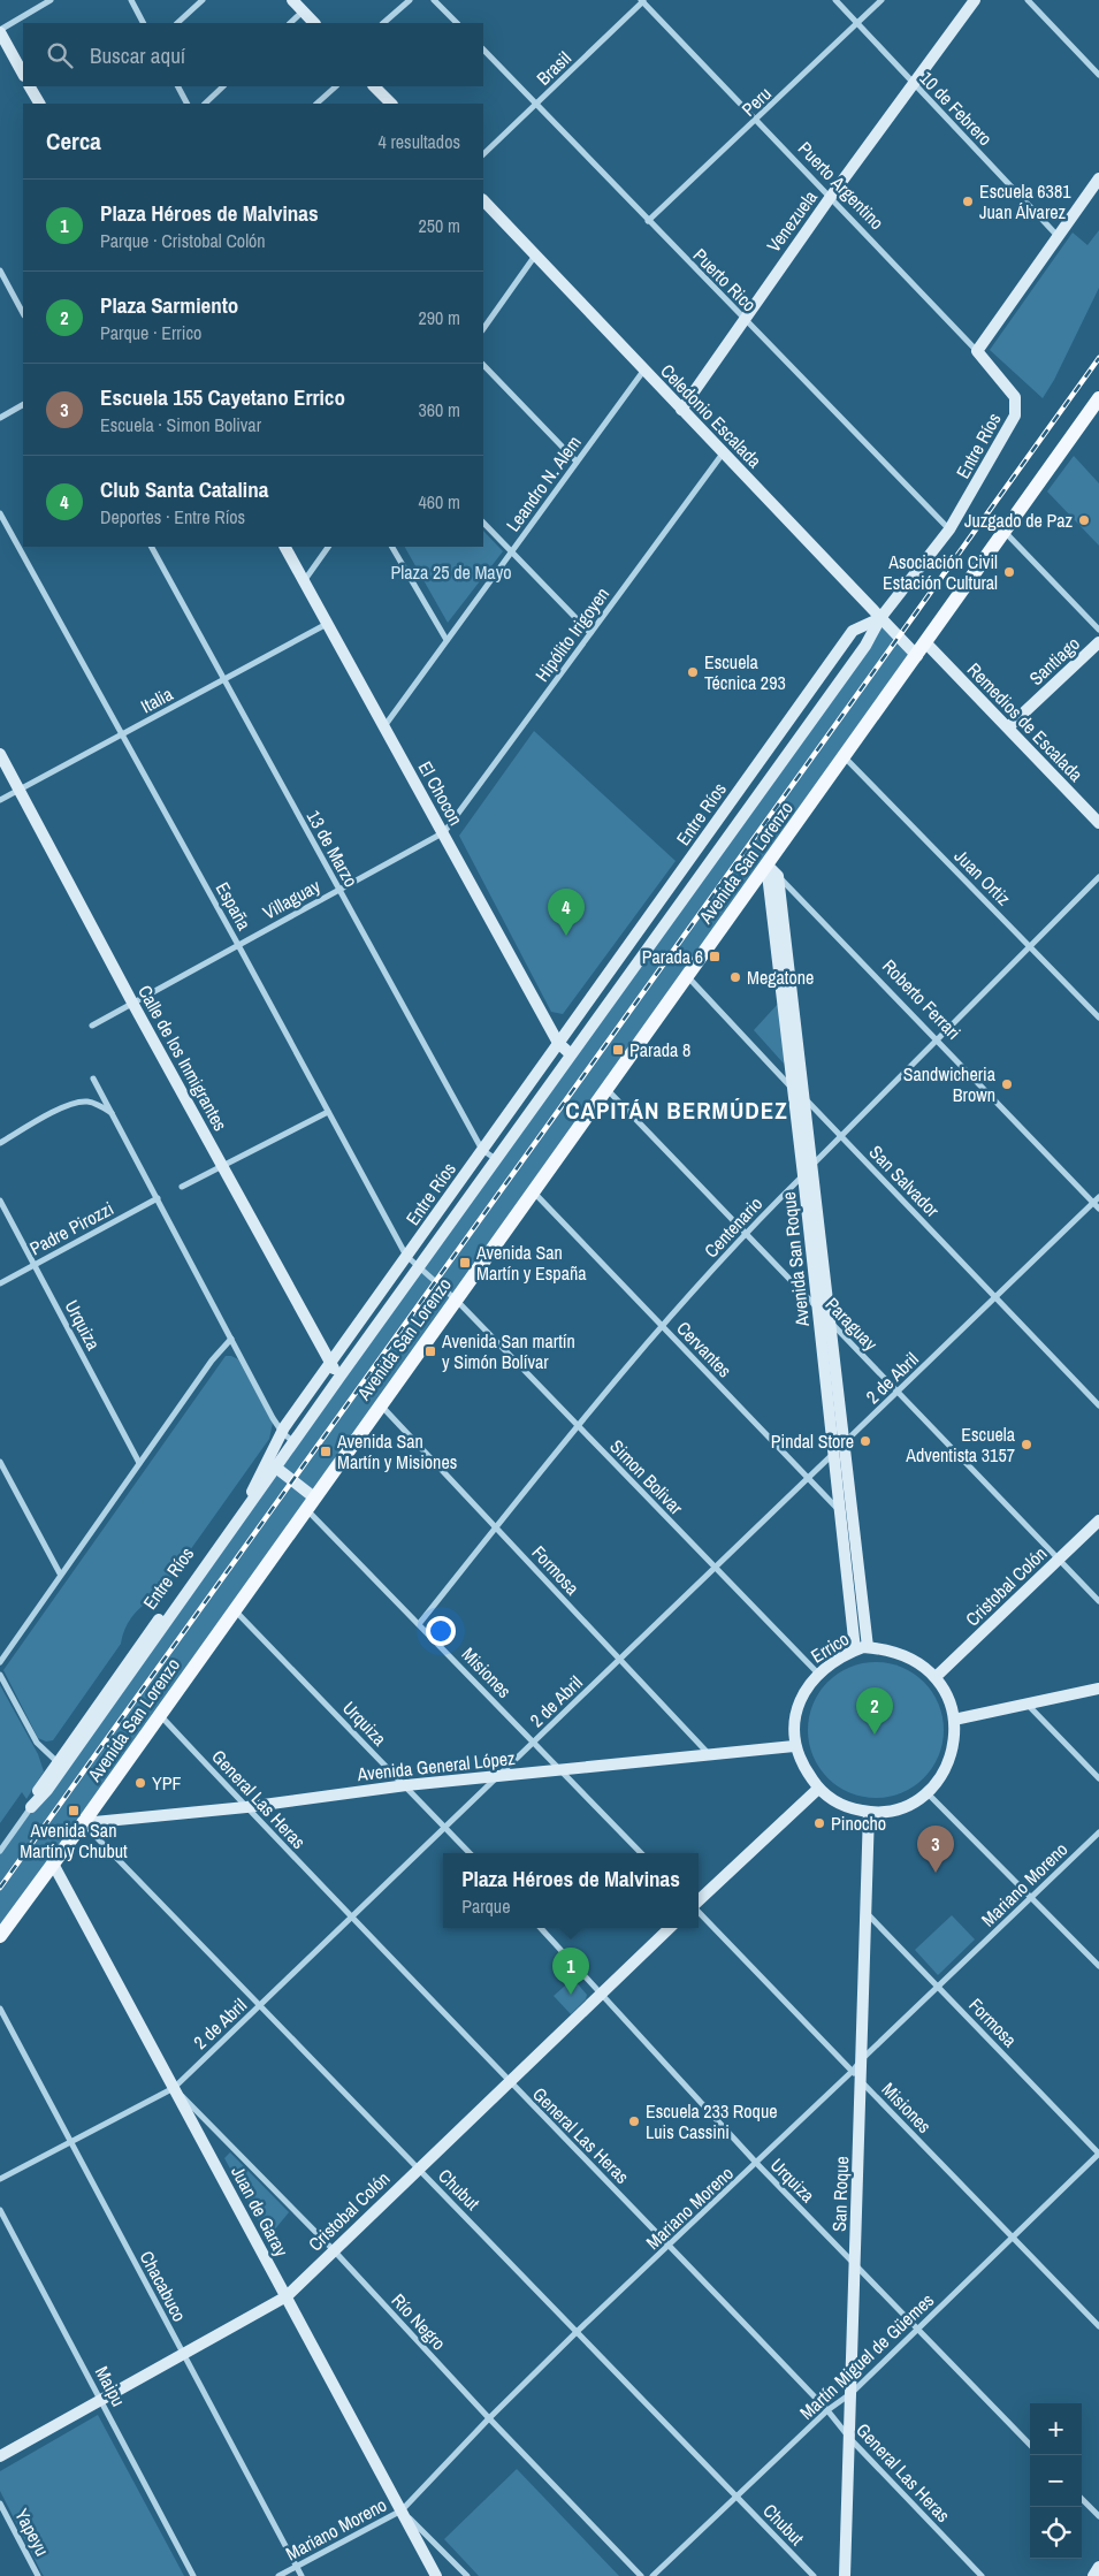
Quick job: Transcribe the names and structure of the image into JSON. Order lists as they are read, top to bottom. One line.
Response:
{"streets":{"main road":["Avenida San Lorenzo"],"street":["Brasil","Peru","10 de Febrero","Puerto Argentino","Venezuela","Puerto Rico","Celedonio Escalada","Entre Ríos","Leandro N. Alem","Hipólito Irigoyen","Santiago","Italia","Remedios de Escalada","El Chocon","13 de Marzo","Juan Ortiz","Villaguay","España","Roberto Ferrari","Calle de los Inmigrantes","San Salvador","Centenario","Padre Pirozzi","Avenida San Roque","Paraguay","Urquiza","Cervantes","2 de Abril","Simon Bolivar","Formosa","Cristobal Colón","Errico","Misiones","Avenida General López","General Las Heras","Mariano Moreno","Chubut","San Roque","Juan de Garay","Chacabuco","Río Negro","Martín Miguel de Güemes","Maipu","Yapeyu"]},"crossings":[["Brasil","Puerto Argentino"],["Brasil","Puerto Rico"],["Peru","10 de Febrero"],["Peru","Puerto Argentino"],["Peru","Puerto Rico"],["10 de Febrero","Venezuela"],["Puerto Argentino","Venezuela"],["Puerto Argentino","Entre Ríos"],["Venezuela","Puerto Rico"],["Venezuela","Celedonio Escalada"],["Puerto Rico","Entre Ríos"],["Celedonio Escalada","Entre Ríos"],["Celedonio Escalada","Leandro N. Alem"],["Celedonio Escalada","Hipólito Irigoyen"],["Celedonio Escalada","Avenida San Lorenzo"],["Entre Ríos","El Chocon"],["Entre Ríos","13 de Marzo"],["Entre Ríos","España"],["Entre Ríos","Calle de los Inmigrantes"],["Leandro N. Alem","El Chocon"],["Hipólito Irigoyen","El Chocon"],["Hipólito Irigoyen","Villaguay"],["Santiago","Remedios de Escalada"],["Italia","El Chocon"],["Italia","13 de Marzo"],["Italia","España"],["Italia","Calle de los Inmigrantes"],["Remedios de Escalada","Avenida San Lorenzo"],["El Chocon","Villaguay"],["13 de Marzo","Villaguay"],["Avenida San Lorenzo","Juan Ortiz"],["Avenida San Lorenzo","España"],["Avenida San Lorenzo","Roberto Ferrari"],["Avenida San Lorenzo","San Salvador"],["Avenida San Lorenzo","Avenida San Roque"],["Avenida San Lorenzo","Paraguay"],["Avenida San Lorenzo","Urquiza"],["Avenida San Lorenzo","Cervantes"],["Avenida San Lorenzo","Simon Bolivar"],["Avenida San Lorenzo","Formosa"],["Avenida San Lorenzo","Misiones"],["Avenida San Lorenzo","Avenida General López"],["Avenida San Lorenzo","General Las Heras"],["Avenida San Lorenzo","Chubut"],["Avenida San Lorenzo","Juan de Garay"],["Juan Ortiz","Centenario"],["Villaguay","España"],["Villaguay","Calle de los Inmigrantes"],["España","Simon Bolivar"],["Roberto Ferrari","Centenario"],["Roberto Ferrari","Avenida San Roque"],["Roberto Ferrari","2 de Abril"],["San Salvador","Centenario"],["San Salvador","Avenida San Roque"],["San Salvador","2 de Abril"],["Centenario","Avenida San Roque"],["Centenario","Paraguay"],["Centenario","Cervantes"],["Centenario","Simon Bolivar"],["Centenario","Formosa"],["Centenario","Misiones"],["Padre Pirozzi","Urquiza"],["Avenida San Roque","Paraguay"],["Avenida San Roque","Cervantes"],["Avenida San Roque","2 de Abril"],["Avenida San Roque","Simon Bolivar"],["Avenida San Roque","Cristobal Colón"],["Avenida San Roque","Errico"],["Avenida San Roque","Avenida General López"],["Avenida San Roque","San Roque"],["Paraguay","2 de Abril"],["Paraguay","Cristobal Colón"],["Urquiza","2 de Abril"],["Urquiza","Cristobal Colón"],["Urquiza","Avenida General López"],["Urquiza","Mariano Moreno"],["Urquiza","San Roque"],["Urquiza","Martín Miguel de Güemes"],["Cervantes","2 de Abril"],["2 de Abril","Simon Bolivar"],["2 de Abril","Formosa"],["2 de Abril","Misiones"],["2 de Abril","Avenida General López"],["2 de Abril","General Las Heras"],["2 de Abril","Chubut"],["2 de Abril","Juan de Garay"],["2 de Abril","Chacabuco"],["2 de Abril","Río Negro"],["Simon Bolivar","Cristobal Colón"],["Simon Bolivar","Errico"],["Simon Bolivar","Avenida General López"],["Simon Bolivar","San Roque"],["Formosa","Avenida General López"],["Formosa","Mariano Moreno"],["Formosa","San Roque"],["Formosa","Martín Miguel de Güemes"],["Cristobal Colón","Errico"],["Cristobal Colón","Avenida General López"],["Cristobal Colón","General Las Heras"],["Cristobal Colón","Chubut"],["Cristobal Colón","San Roque"],["Cristobal Colón","Juan de Garay"],["Cristobal Colón","Chacabuco"],["Cristobal Colón","Río Negro"],["Cristobal Colón","Maipu"],["Errico","Avenida General López"],["Errico","San Roque"],["Misiones","Avenida General López"],["Misiones","Mariano Moreno"],["Misiones","San Roque"],["Misiones","Martín Miguel de Güemes"],["Avenida General López","General Las Heras"],["Avenida General López","Chubut"],["Avenida General López","San Roque"],["General Las Heras","Mariano Moreno"],["General Las Heras","San Roque"],["General Las Heras","Martín Miguel de Güemes"],["Mariano Moreno","Chubut"],["Mariano Moreno","San Roque"],["Mariano Moreno","Juan de Garay"],["Mariano Moreno","Chacabuco"],["Mariano Moreno","Río Negro"],["Chubut","Martín Miguel de Güemes"],["San Roque","Martín Miguel de Güemes"],["Juan de Garay","Río Negro"]],"districts":["CAPITÁN BERMÚDEZ"],"parks":["Plaza 25 de Mayo"],"places":{"other":["Escuela 6381 Juan Álvarez","Juzgado de Paz","Asociación Civil Estación Cultural","Escuela Técnica 293","Megatone","Sandwicheria Brown","Pindal Store","Escuela Adventista 3157","YPF","Pinocho","Escuela 233 Roque Luis Cassini"],"transit":["Parada 6","Parada 8","Avenida San Martín y España","Avenida San martín y Simón Bolívar","Avenida San Martín y Misiones","Avenida San Martín y Chubut"]},"page":{"search":"Buscar aquí","heading":["Cerca","4 resultados"],"list":[{"mark":"1","name":"Plaza Héroes de Malvinas","note":"Parque · Cristobal Colón","value":"250 m"},{"mark":"2","name":"Plaza Sarmiento","note":"Parque · Errico","value":"290 m"},{"mark":"3","name":"Escuela 155 Cayetano Errico","note":"Escuela · Simon Bolivar","value":"360 m"},{"mark":"4","name":"Club Santa Catalina","note":"Deportes · Entre Ríos","value":"460 m"}],"pins":["4","2","3","1"],"popup":["Plaza Héroes de Malvinas","Parque"],"map_buttons":["+","−"]}}
